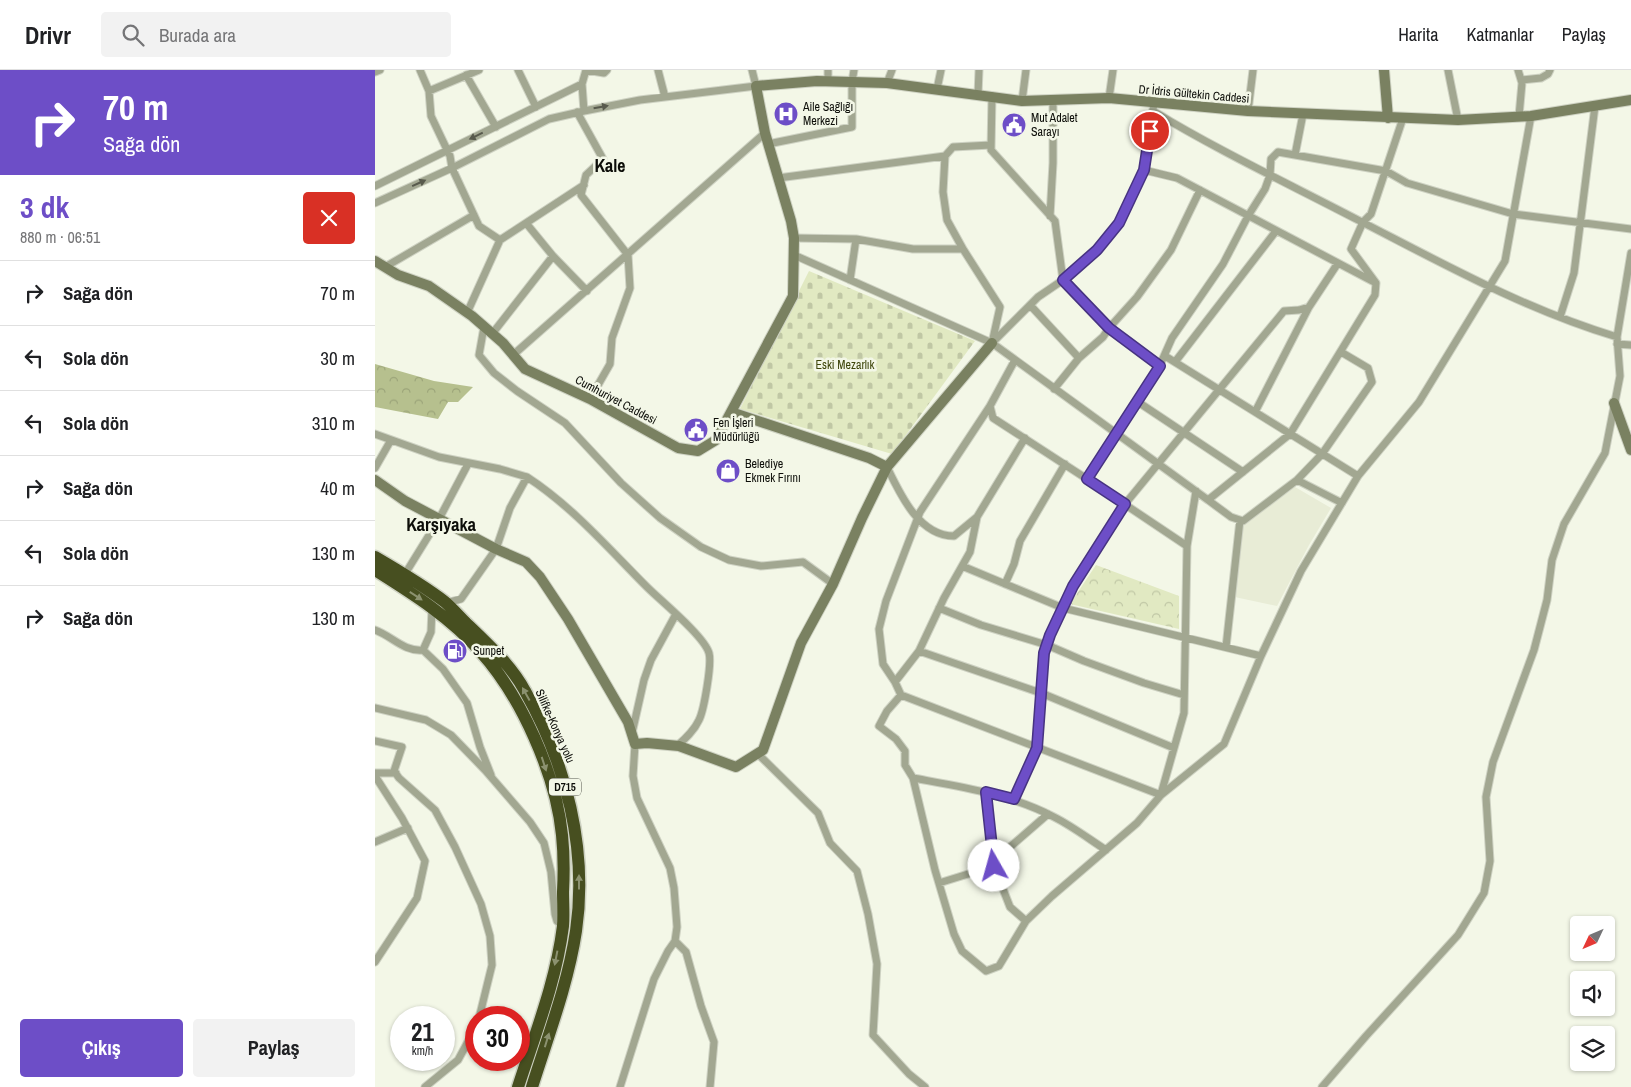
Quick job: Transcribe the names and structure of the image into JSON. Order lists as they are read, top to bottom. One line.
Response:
{"streets":{"highway":["Silifke-Konya yolu","D715"],"street":["Dr İdris Gültekin Caddesi","Cumhuriyet Caddesi"]},"districts":["Kale","Karşıyaka"],"parks":["Eski Mezarlık"],"places":{"hospital":["Aile Sağlığı Merkezi"],"public building":["Mut Adalet Sarayı","Fen İşleri Müdürlüğü"],"shop":["Belediye Ekmek Fırını"],"fuel station":["Sunpet"]},"north":"bottom left","page":{"header":"Drivr","search":"Burada ara","nav":["Harita","Katmanlar","Paylaş"],"turn":["70 m","Sağa dön"],"heading":["3 dk","880 m · 06:51"],"list":[{"name":"Sağa dön","value":"70 m"},{"name":"Sola dön","value":"30 m"},{"name":"Sola dön","value":"310 m"},{"name":"Sağa dön","value":"40 m"},{"name":"Sola dön","value":"130 m"},{"name":"Sağa dön","value":"130 m"}],"speed":"21 km/h","limit":"30","buttons":["Çıkış","Paylaş"]}}
